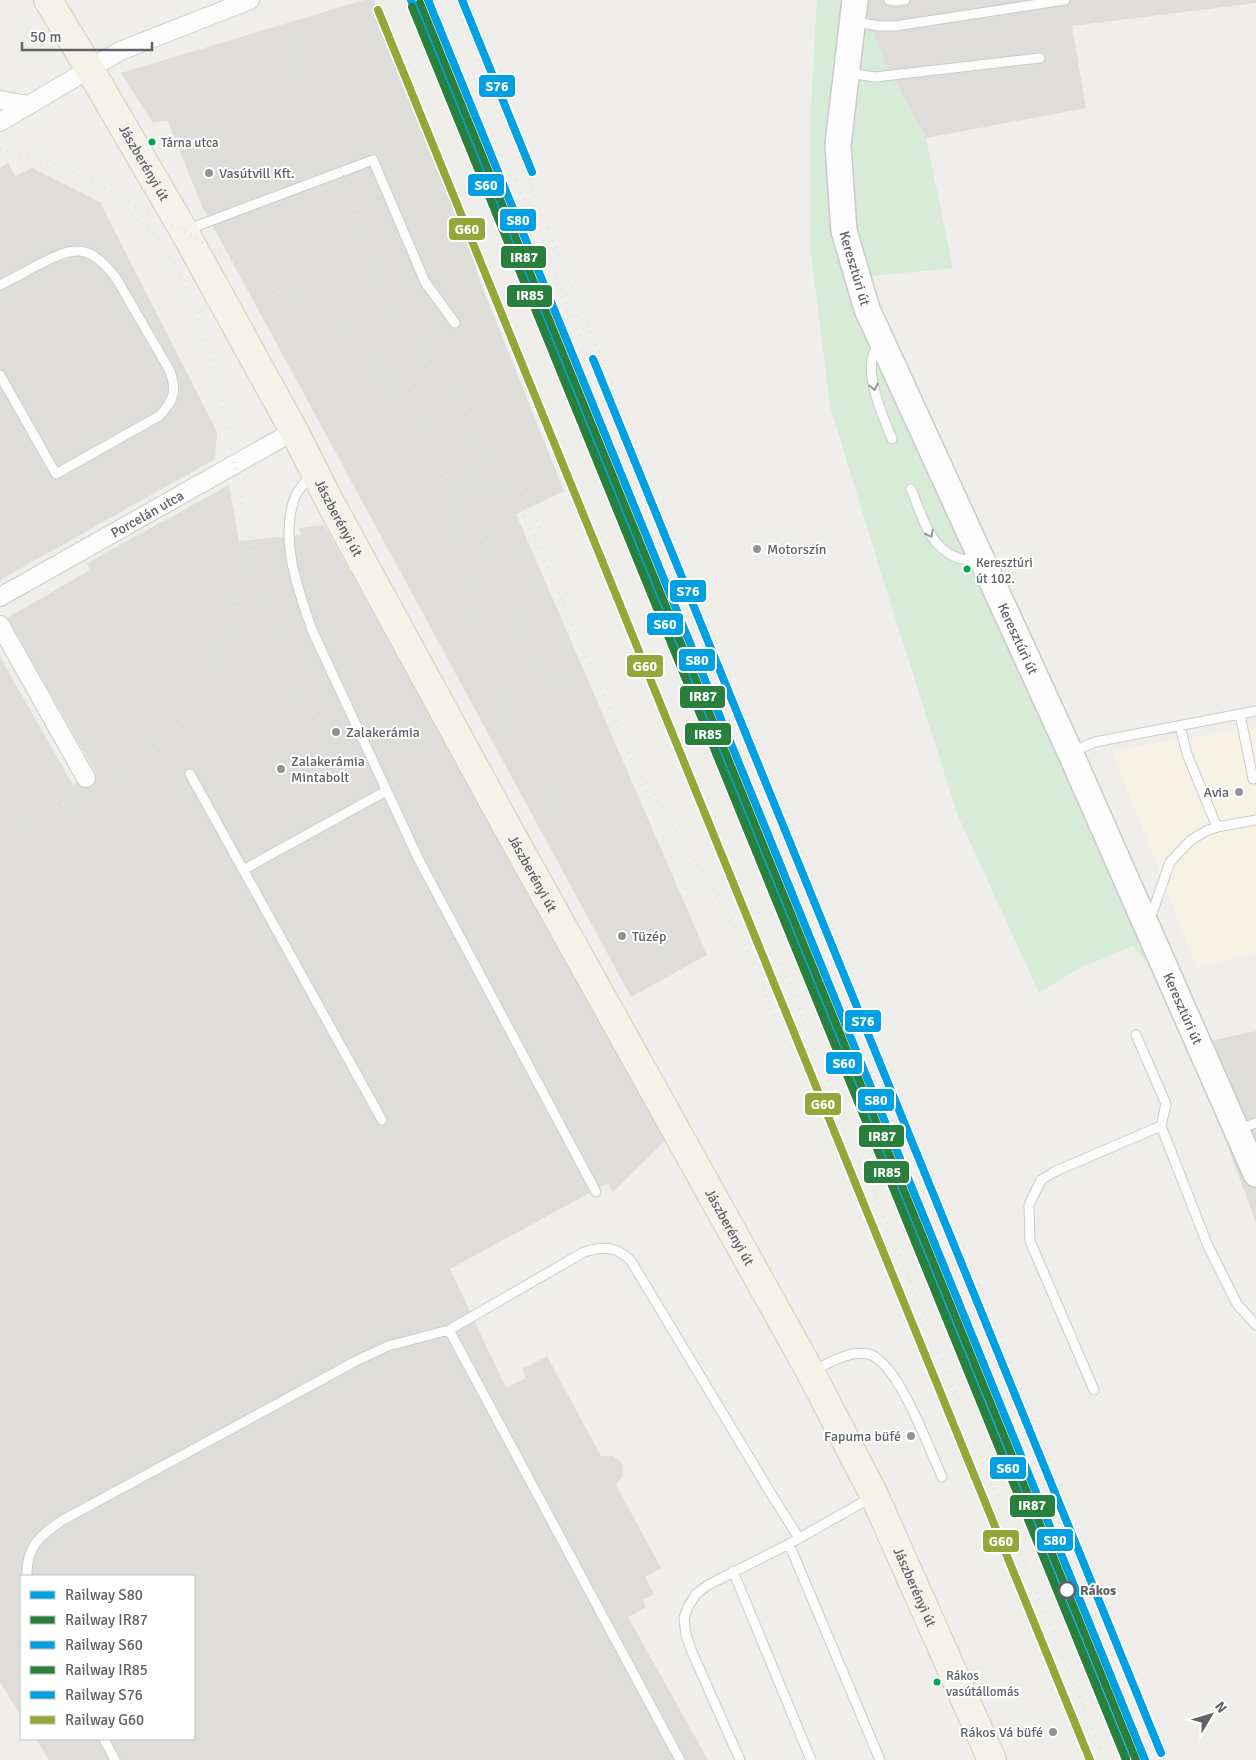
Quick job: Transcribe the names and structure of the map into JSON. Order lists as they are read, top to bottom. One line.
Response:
{"streets":{"main road":["Jászberényi út","Keresztúri út"],"street":["Porcelán utca"]},"crossings":[["Jászberényi út","Porcelán utca"]],"places":["Tárna utca","Vasútvill Kft.","Motorszín","Keresztúri út 102.","Zalakerámia","Zalakerámia Mintabolt","Avia","Tüzép","Fapuma büfé","Rákos","Rákos vasútállomás","Rákos Vá büfé"],"lines":["rail line S80","rail line S60","rail line S76","rail line IR87","rail line IR85","rail line G60"],"legend":["Railway S80","Railway IR87","Railway S60","Railway IR85","Railway S76","Railway G60"],"scale_bar":"50 m","north":"top right"}
